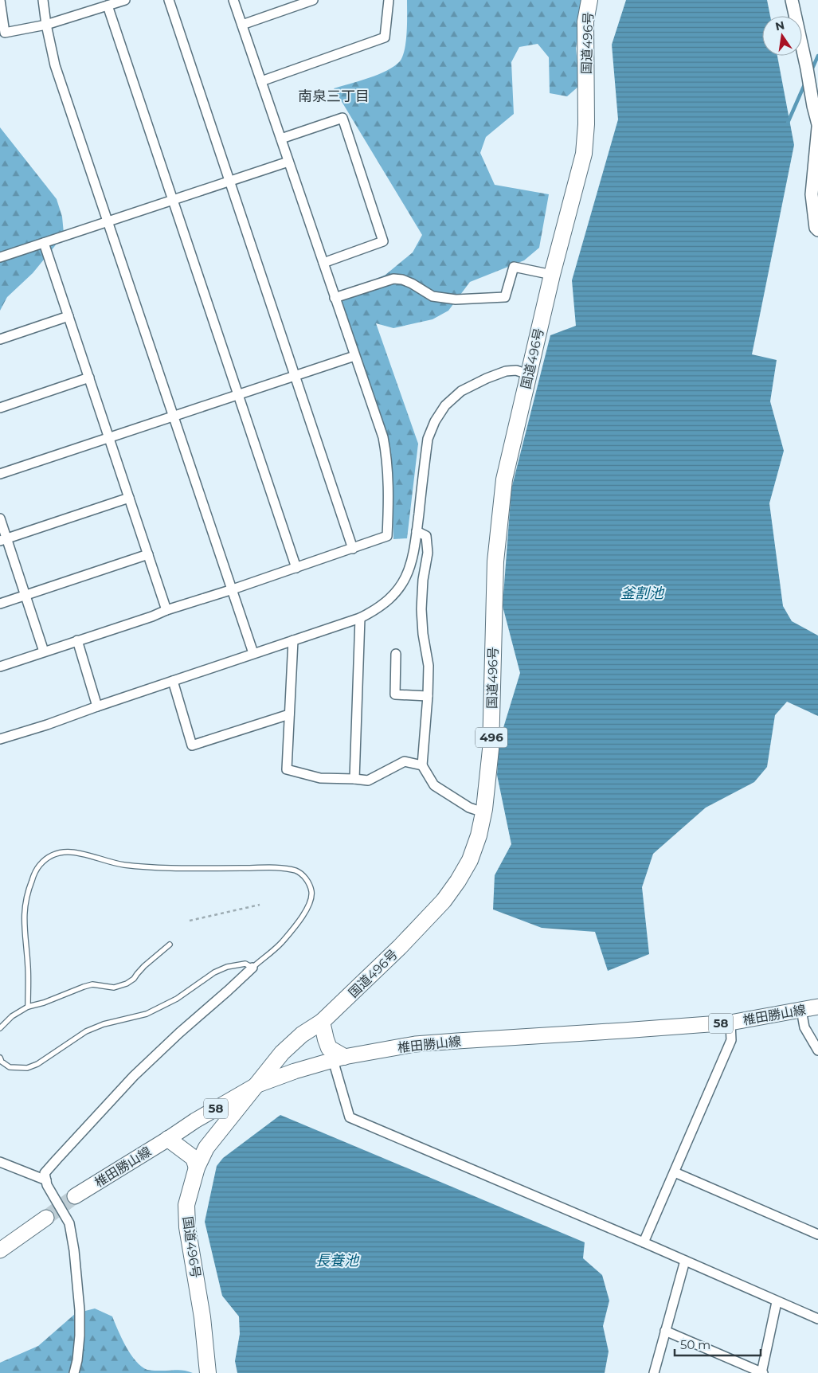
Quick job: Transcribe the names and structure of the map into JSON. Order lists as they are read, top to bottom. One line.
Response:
{"streets":{"highway":["国道496号","496"],"main road":["椎田勝山線","58"]},"crossings":[["国道496号","椎田勝山線"]],"districts":["南泉三丁目"],"water":["釜割池","長養池"],"scale_bar":"50 m","north":"top"}
